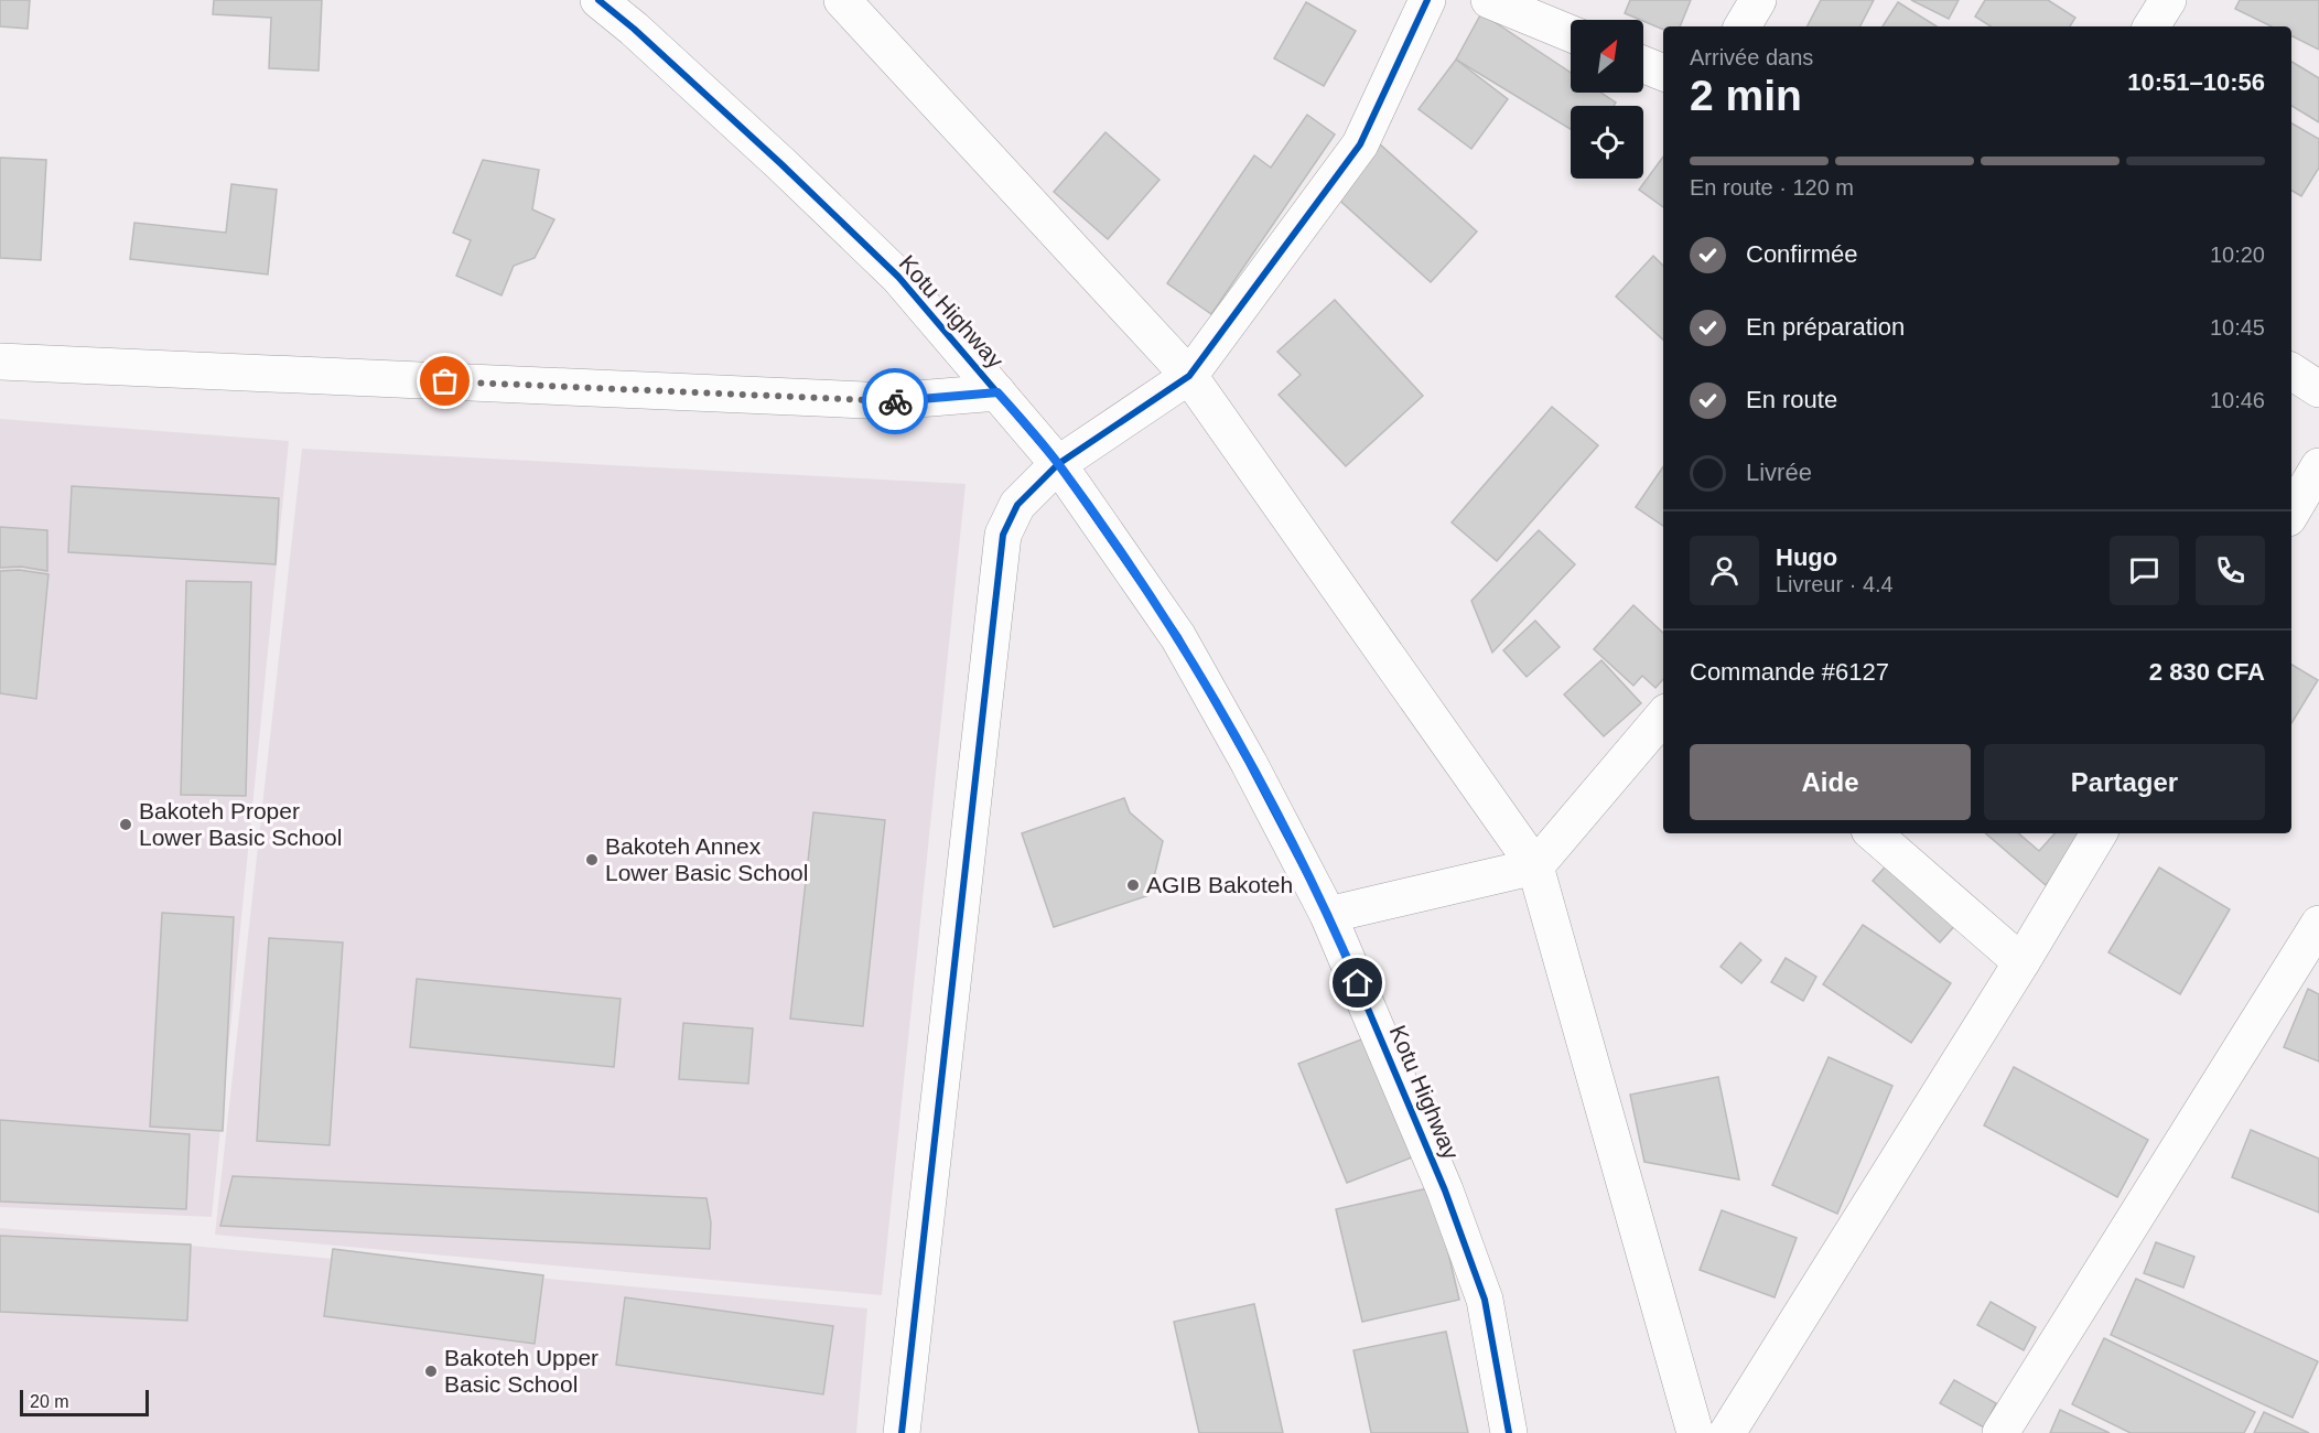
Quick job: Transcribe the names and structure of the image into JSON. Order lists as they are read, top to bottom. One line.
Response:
{"streets":{"street":["Kotu Highway"]},"places":["Bakoteh Proper Lower Basic School","Bakoteh Annex Lower Basic School","AGIB Bakoteh","Bakoteh Upper Basic School"],"scale_bar":"20 m","north":"top right","page":{"heading":["2 min","Arrivée dans","10:51–10:56"],"panel":["Hugo","Livreur · 4.4","Commande #6127","2 830 CFA"],"bar":"En route · 120 m","list":[["Confirmée","10:20"],["En préparation","10:45"],["En route","10:46"],"Livrée"],"buttons":["Aide","Partager"],"scale":"20 m"}}
